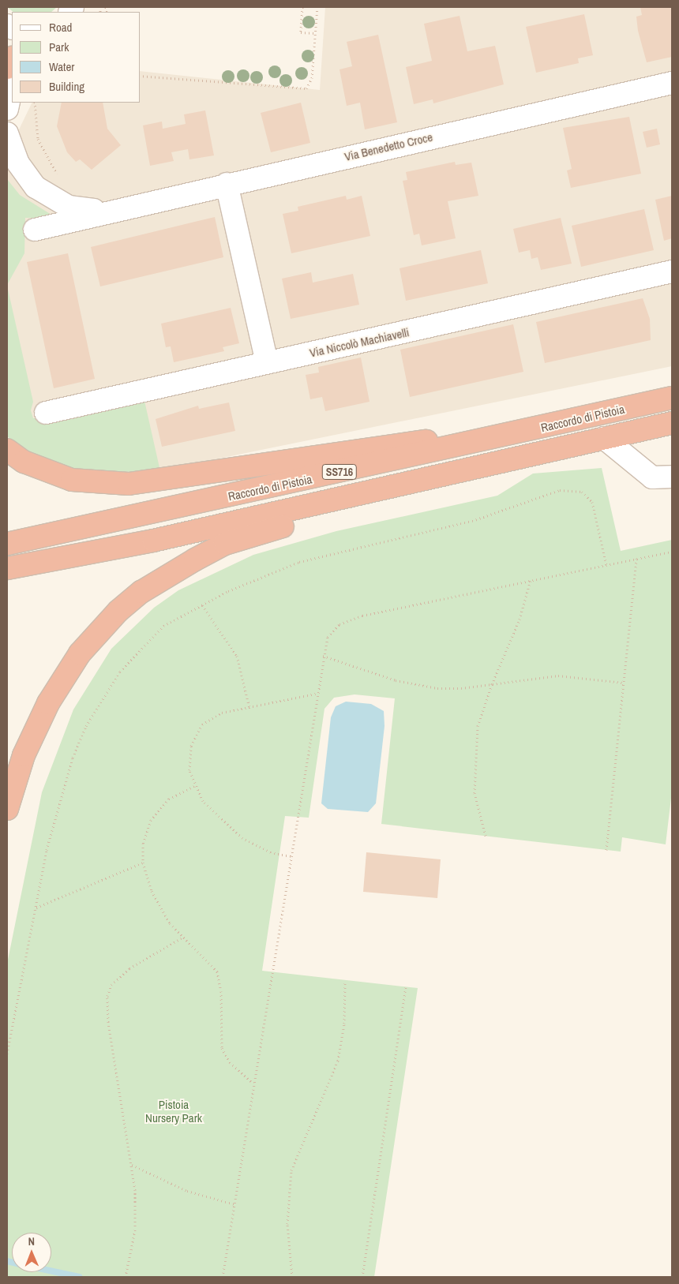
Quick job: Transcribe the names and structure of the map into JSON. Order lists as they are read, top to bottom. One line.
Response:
{"streets":{"highway":["Raccordo di Pistoia","SS716"],"street":["Via Benedetto Croce","Via Niccolò Machiavelli"]},"parks":["Pistoia Nursery Park"],"legend":["Road","Park","Water","Building"],"north":"top"}
